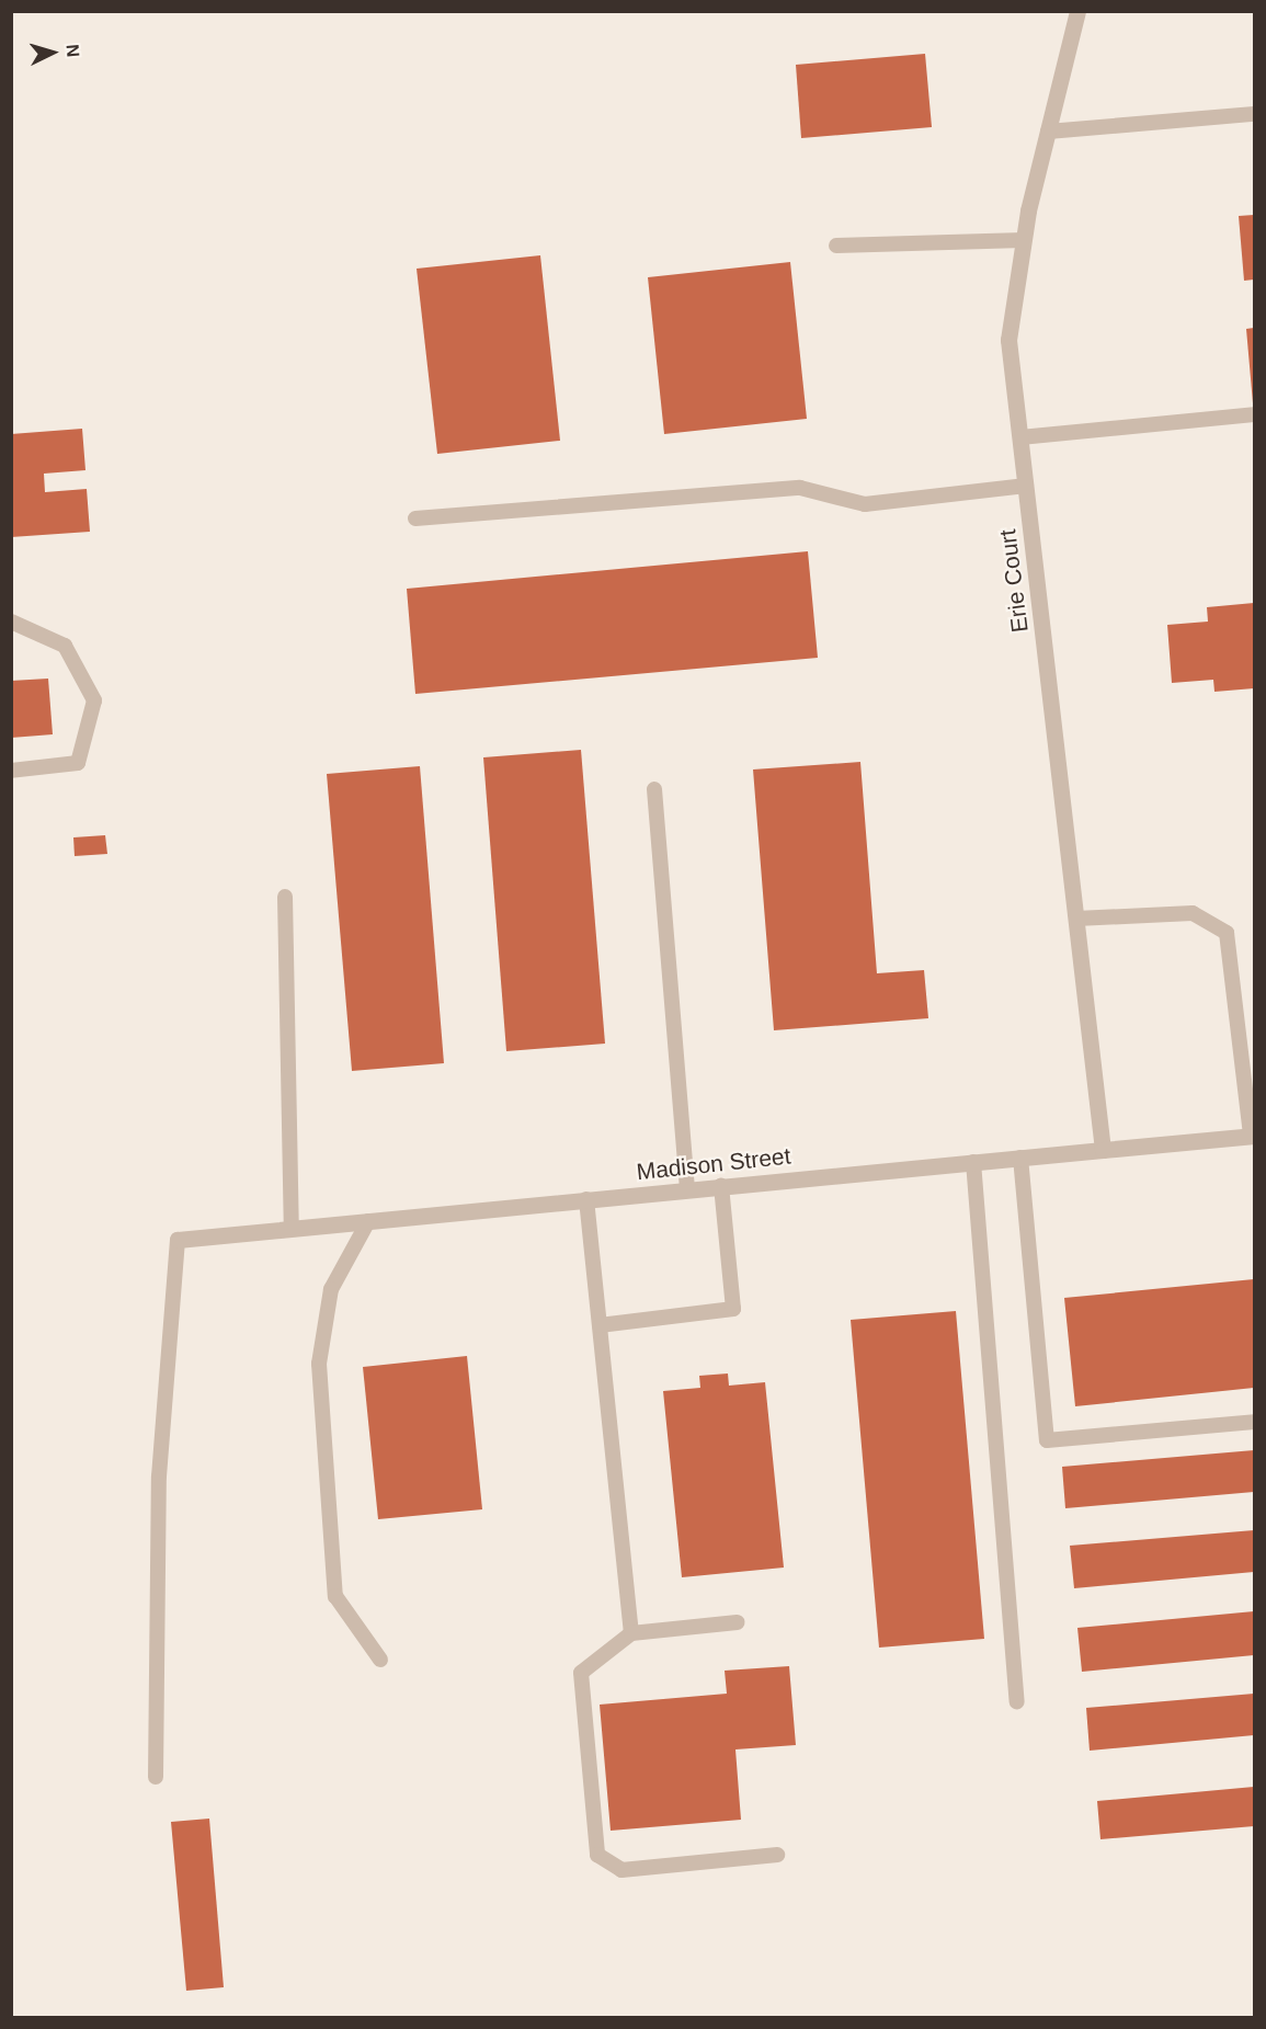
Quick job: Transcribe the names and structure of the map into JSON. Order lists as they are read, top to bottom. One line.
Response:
{"streets":{"street":["Erie Court","Madison Street"]},"crossings":[["Erie Court","Madison Street"]],"north":"right"}
